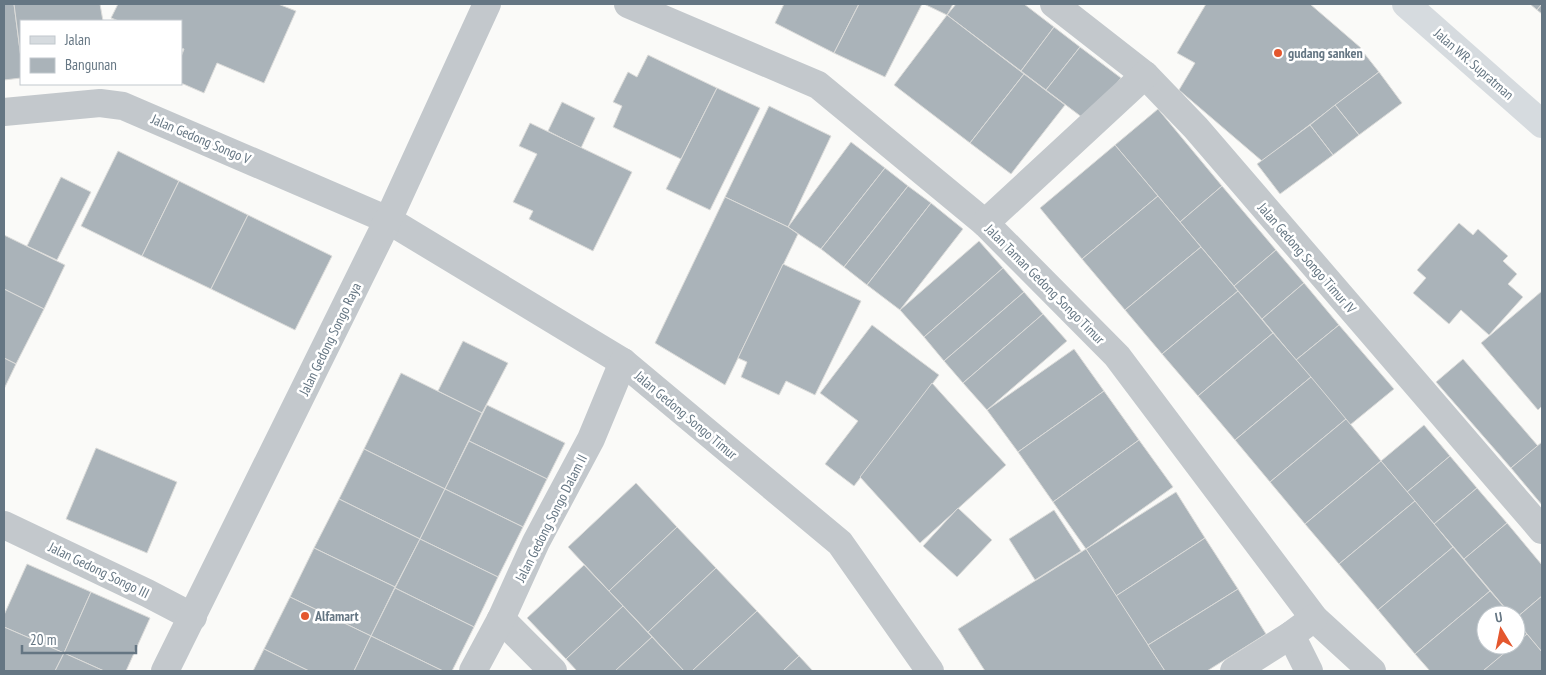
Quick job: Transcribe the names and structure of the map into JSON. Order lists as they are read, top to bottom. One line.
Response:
{"streets":{"main road":["Jalan WR. Supratman"],"street":["Jalan Gedong Songo V","Jalan Gedong Songo Timur IV","Jalan Taman Gedong Songo Timur","Jalan Gedong Songo Raya","Jalan Gedong Songo Timur","Jalan Gedong Songo Dalam II","Jalan Gedong Songo III"]},"crossings":[["Jalan Gedong Songo V","Jalan Gedong Songo Raya"],["Jalan Gedong Songo V","Jalan Gedong Songo Timur"],["Jalan Gedong Songo Raya","Jalan Gedong Songo Timur"],["Jalan Gedong Songo Raya","Jalan Gedong Songo III"],["Jalan Gedong Songo Timur","Jalan Gedong Songo Dalam II"]],"places":["gudang sanken","Alfamart"],"legend":["Jalan","Bangunan"],"scale_bar":"20 m","north":"top"}
